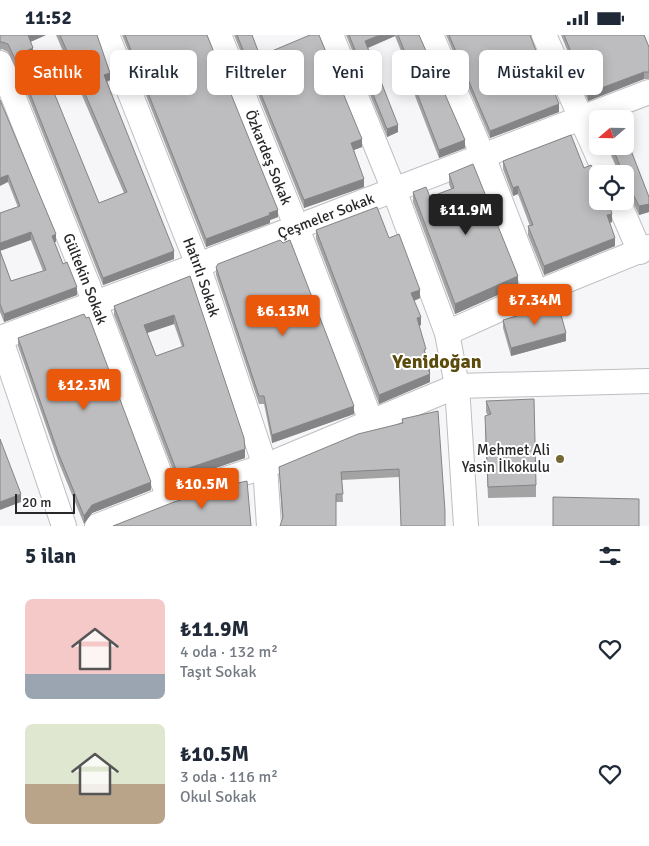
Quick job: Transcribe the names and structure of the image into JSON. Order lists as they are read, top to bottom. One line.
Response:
{"streets":{"street":["Özkardeş Sokak","Çeşmeler Sokak","Hatırlı Sokak","Gültekin Sokak"]},"crossings":[["Özkardeş Sokak","Çeşmeler Sokak"],["Çeşmeler Sokak","Hatırlı Sokak"],["Çeşmeler Sokak","Gültekin Sokak"]],"districts":["Yenidoğan"],"places":["Mehmet Ali Yasin İlkokulu"],"scale_bar":"20 m","north":"left","page":{"status":"11:52","chip":["Satılık","Kiralık","Filtreler","Yeni","Daire","Müstakil ev"],"price":["₺11.9M","₺7.34M","₺6.13M","₺12.3M","₺10.5M"],"scale":"20 m","heading":"5 ilan","list":[{"name":"₺11.9M","note":"4 oda · 132 m² · Taşıt Sokak"},{"name":"₺10.5M","note":"3 oda · 116 m² · Okul Sokak"}]}}
